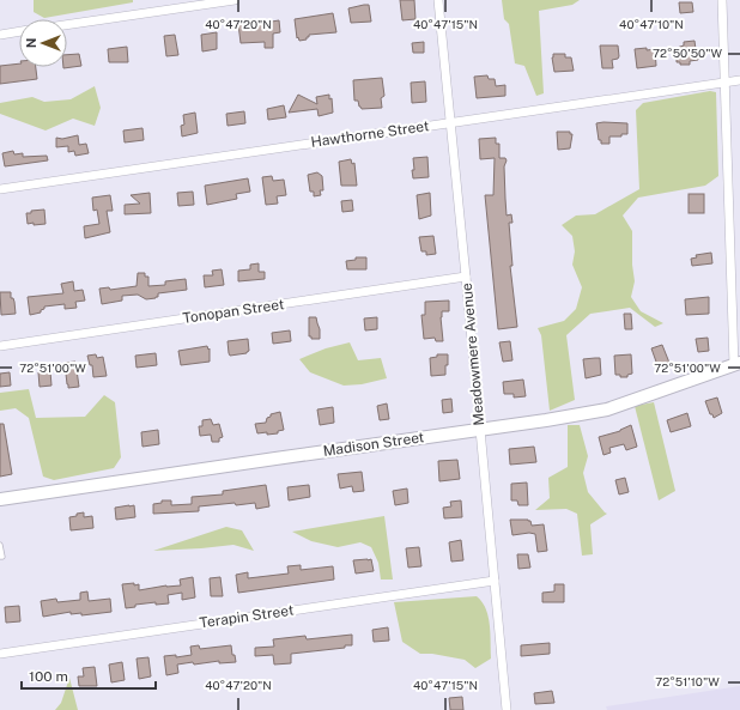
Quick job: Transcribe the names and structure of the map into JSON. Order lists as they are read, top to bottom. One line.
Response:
{"streets":{"street":["Hawthorne Street","Tonopan Street","Meadowmere Avenue","Madison Street","Terapin Street"]},"crossings":[["Hawthorne Street","Meadowmere Avenue"],["Tonopan Street","Meadowmere Avenue"],["Meadowmere Avenue","Madison Street"],["Meadowmere Avenue","Terapin Street"]],"scale_bar":"100 m","north":"left","coordinates":["40°47'20\"N","40°47'15\"N","40°47'10\"N","72°50'50\"W","72°51'00\"W","72°51'10\"W"]}
